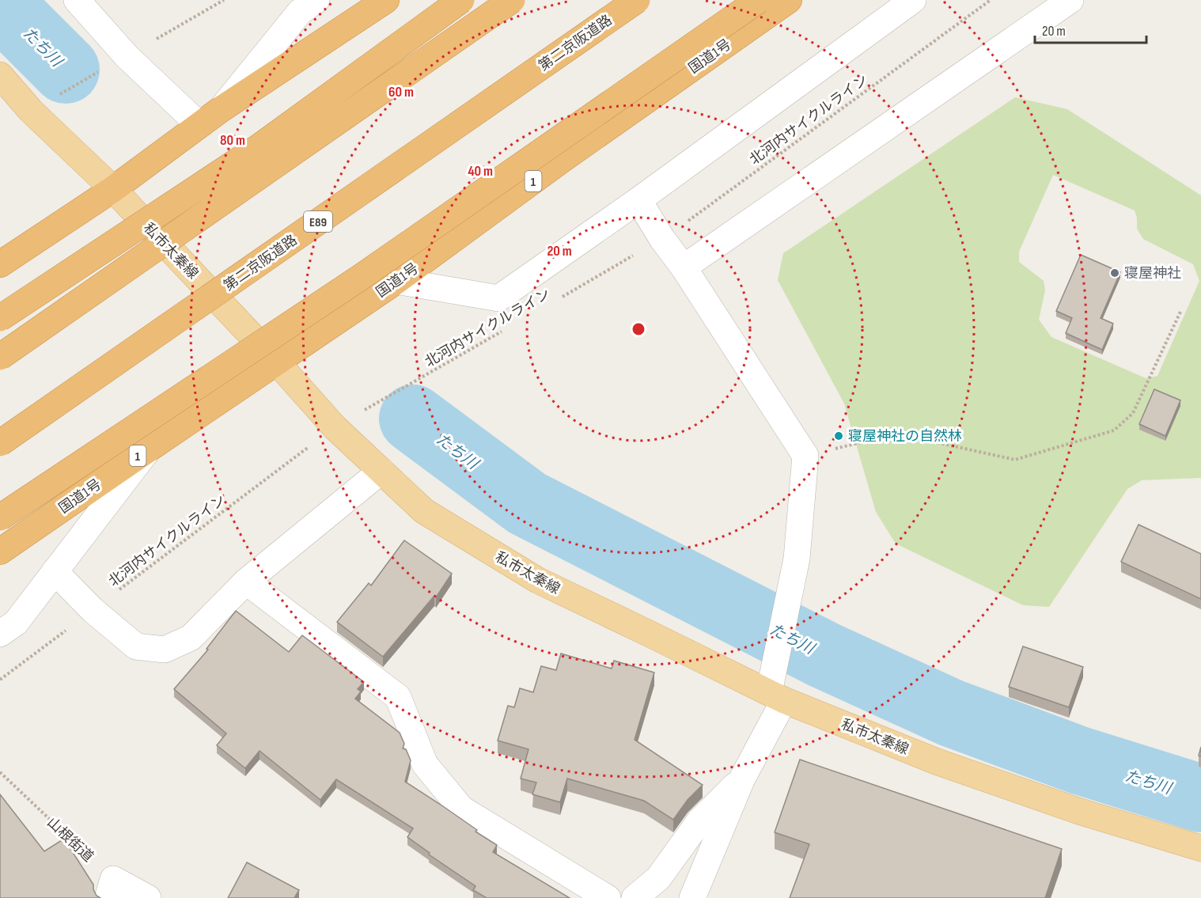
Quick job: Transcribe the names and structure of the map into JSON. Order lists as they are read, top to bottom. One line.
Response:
{"streets":{"highway":["第二京阪道路","国道1号","1","E89"],"main road":["私市太秦線"],"path":["北河内サイクルライン","山根街道"]},"crossings":[["国道1号","私市太秦線"],["北河内サイクルライン","私市太秦線"]],"water":["たち川"],"places":["寝屋神社","寝屋神社の自然林"],"scale_bar":"20 m","rings":["60 m","80 m","40 m","20 m"]}
